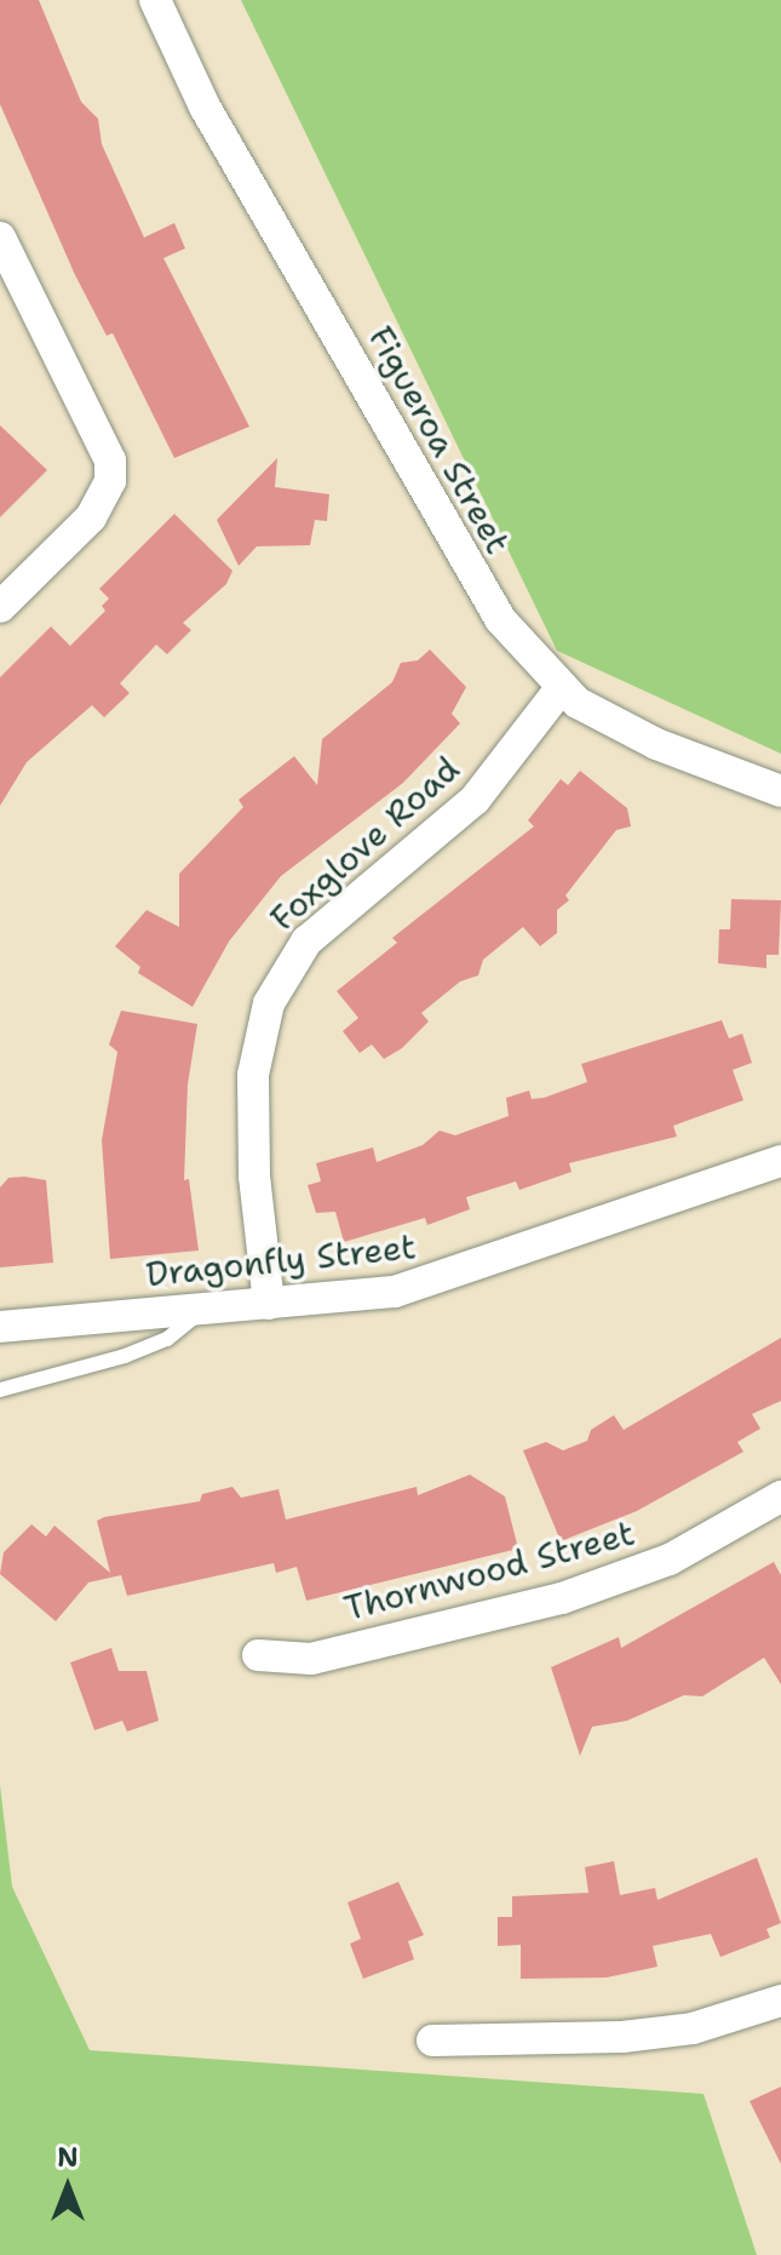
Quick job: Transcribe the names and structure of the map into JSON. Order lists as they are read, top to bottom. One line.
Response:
{"streets":{"street":["Figueroa Street","Foxglove Road","Dragonfly Street","Thornwood Street"]},"crossings":[["Figueroa Street","Foxglove Road"],["Foxglove Road","Dragonfly Street"]],"north":"top"}
